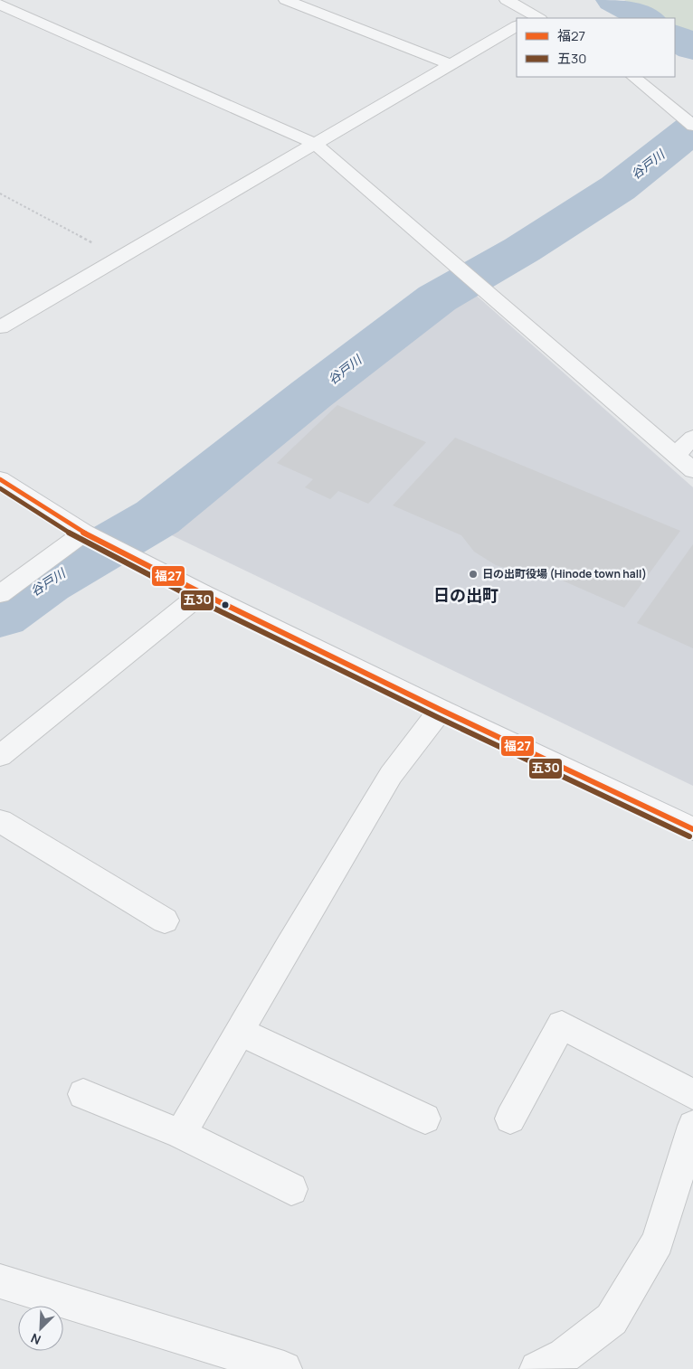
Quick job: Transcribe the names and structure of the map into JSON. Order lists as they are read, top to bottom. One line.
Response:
{"districts":["日の出町"],"water":["谷戸川"],"places":["日の出町役場 (Hinode town hall)"],"lines":["transit line 福27","transit line 五30"],"legend":["福27","五30"],"north":"bottom left"}
